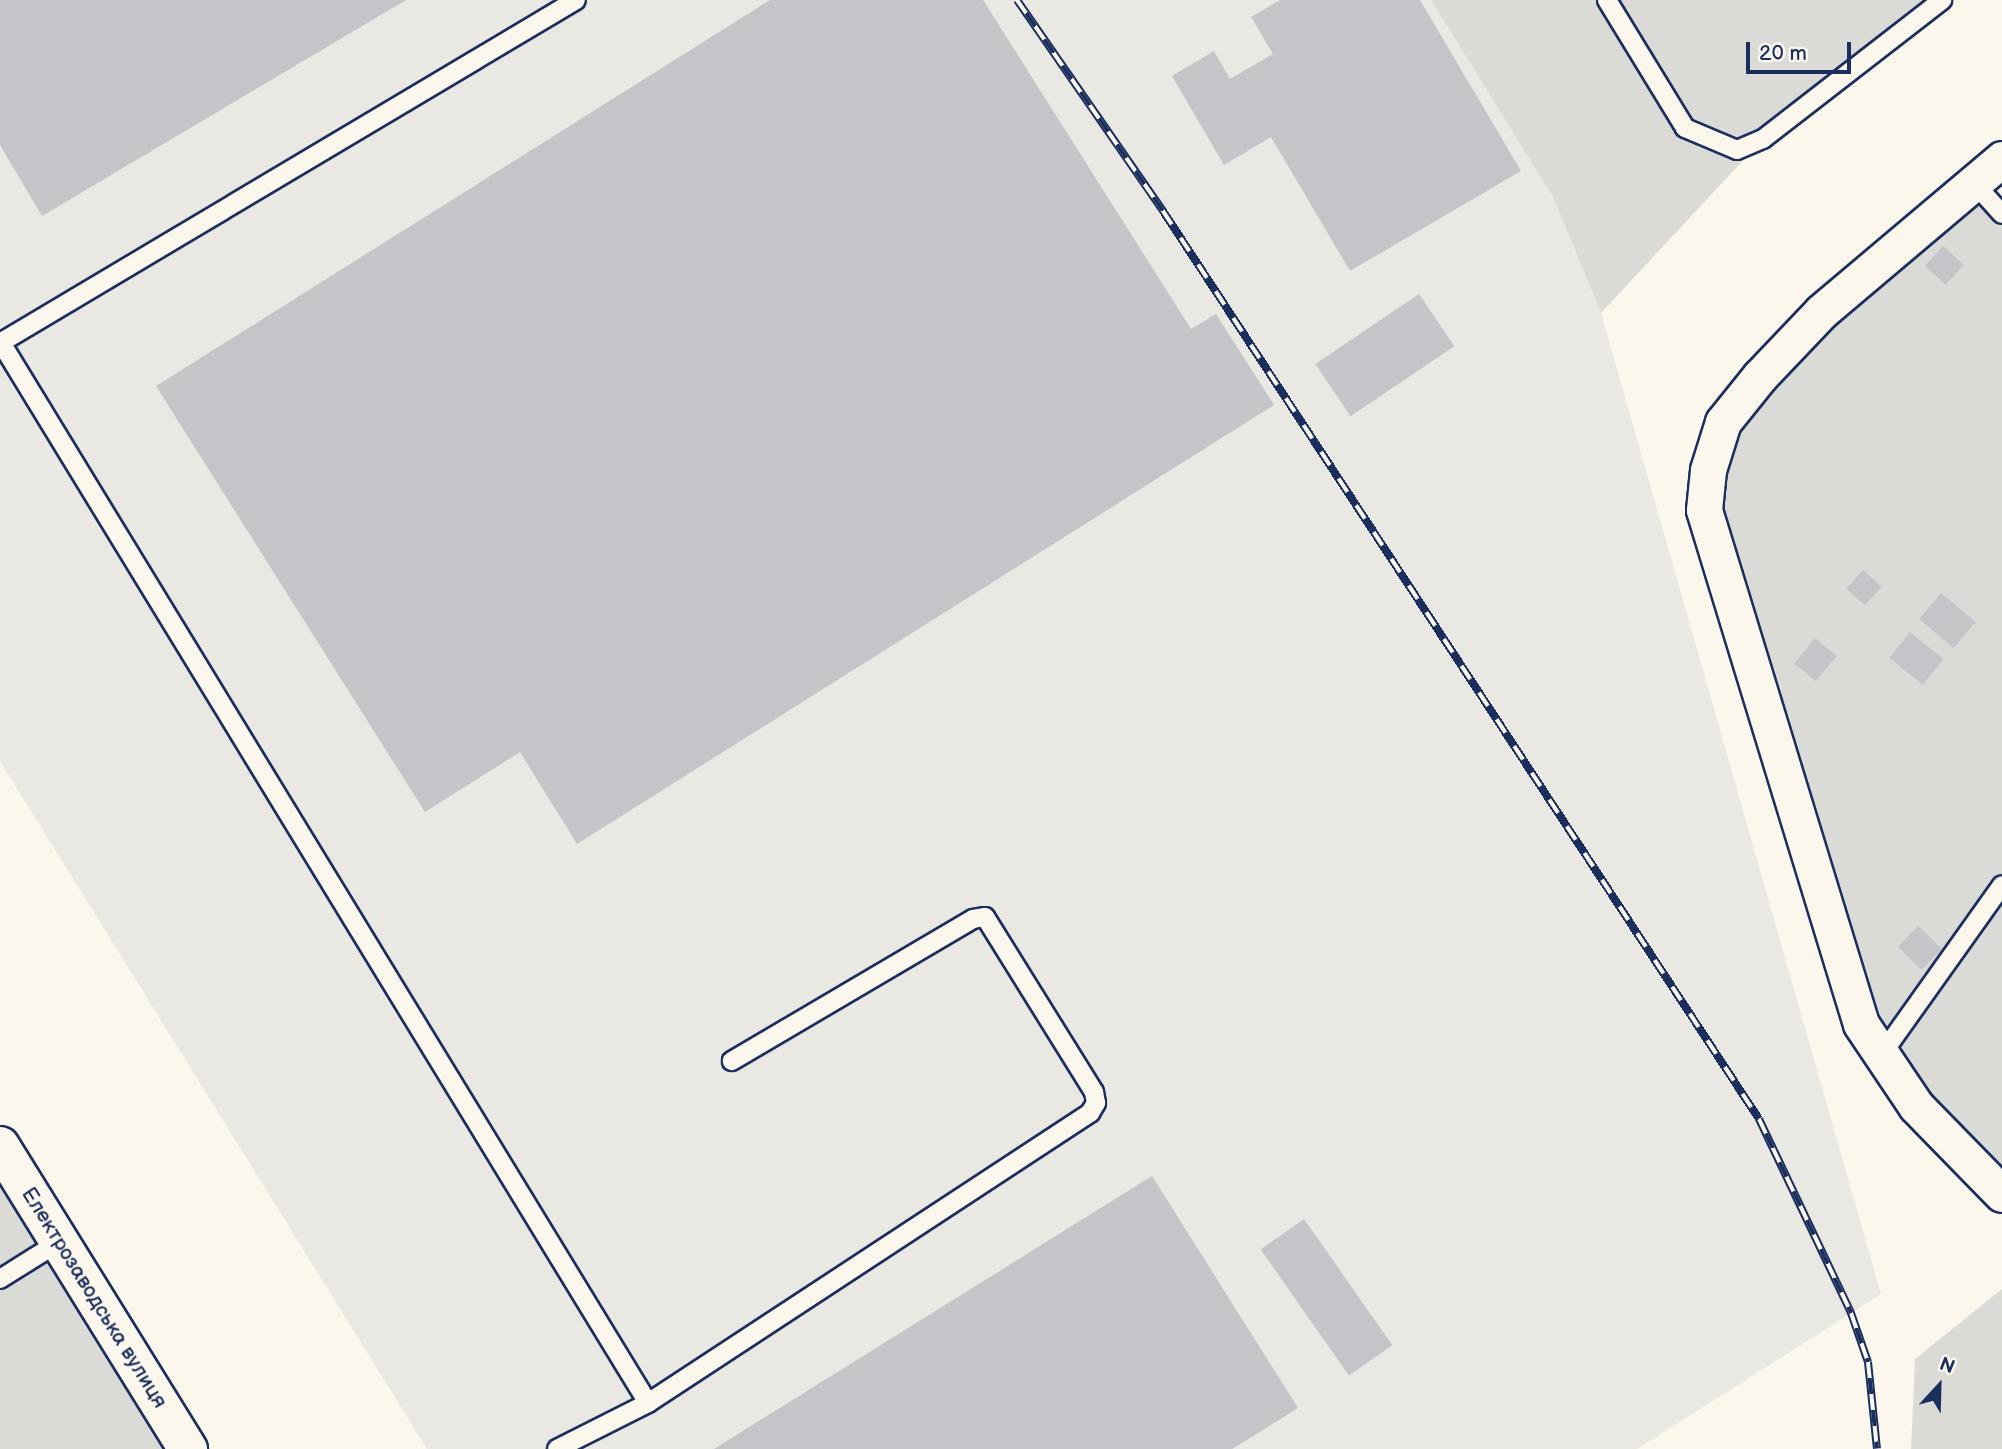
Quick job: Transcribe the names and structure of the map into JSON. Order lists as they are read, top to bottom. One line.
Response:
{"streets":{"main road":["Електрозаводська вулиця"]},"scale_bar":"20 m","north":"top"}
